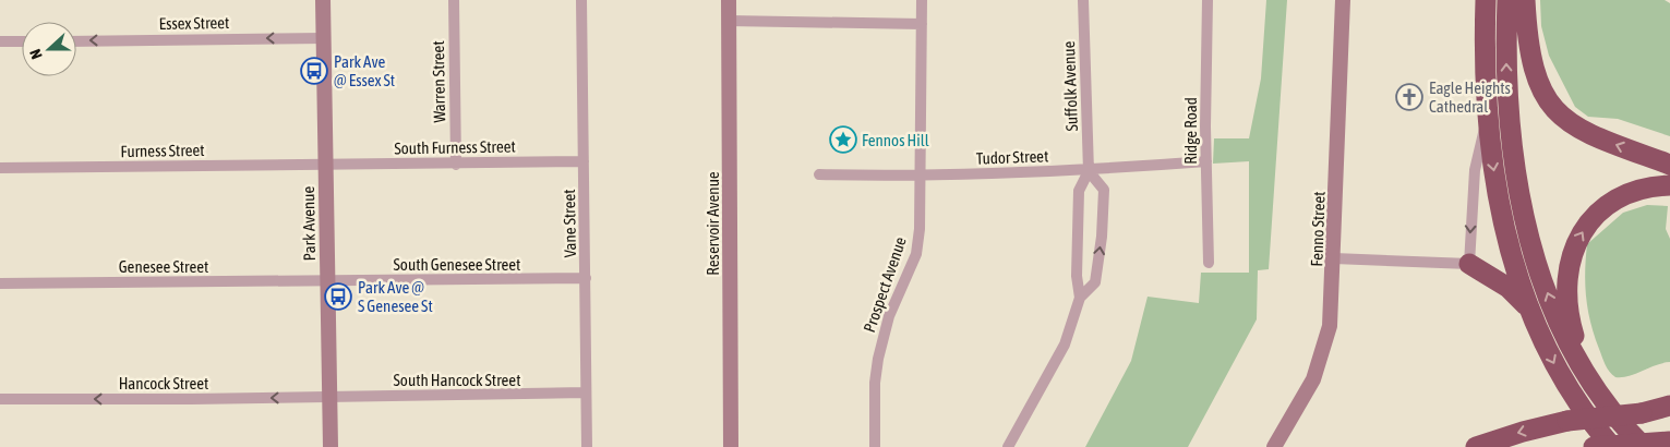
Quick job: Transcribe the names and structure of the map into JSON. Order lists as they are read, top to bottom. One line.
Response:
{"streets":{"street":["Essex Street","Warren Street","Suffolk Avenue","Ridge Road","South Furness Street","Furness Street","Tudor Street","Park Avenue","Vane Street","Reservoir Avenue","Fenno Street","South Genesee Street","Genesee Street","Prospect Avenue","South Hancock Street","Hancock Street"]},"crossings":[["Essex Street","Park Avenue"],["Warren Street","South Furness Street"],["Suffolk Avenue","Tudor Street"],["Ridge Road","Tudor Street"],["South Furness Street","Furness Street"],["South Furness Street","Park Avenue"],["South Furness Street","Vane Street"],["Furness Street","Park Avenue"],["Tudor Street","Prospect Avenue"],["Park Avenue","South Genesee Street"],["Park Avenue","Genesee Street"],["Park Avenue","South Hancock Street"],["Park Avenue","Hancock Street"],["Vane Street","South Genesee Street"],["Vane Street","South Hancock Street"],["South Genesee Street","Genesee Street"],["South Hancock Street","Hancock Street"]],"one_way":["Essex Street","Hancock Street"],"places":{"bus stop":["Park Ave @ Essex St","Park Ave @ S Genesee St"],"church":["Eagle Heights Cathedral"],"place":["Fennos Hill"]},"north":"left"}
